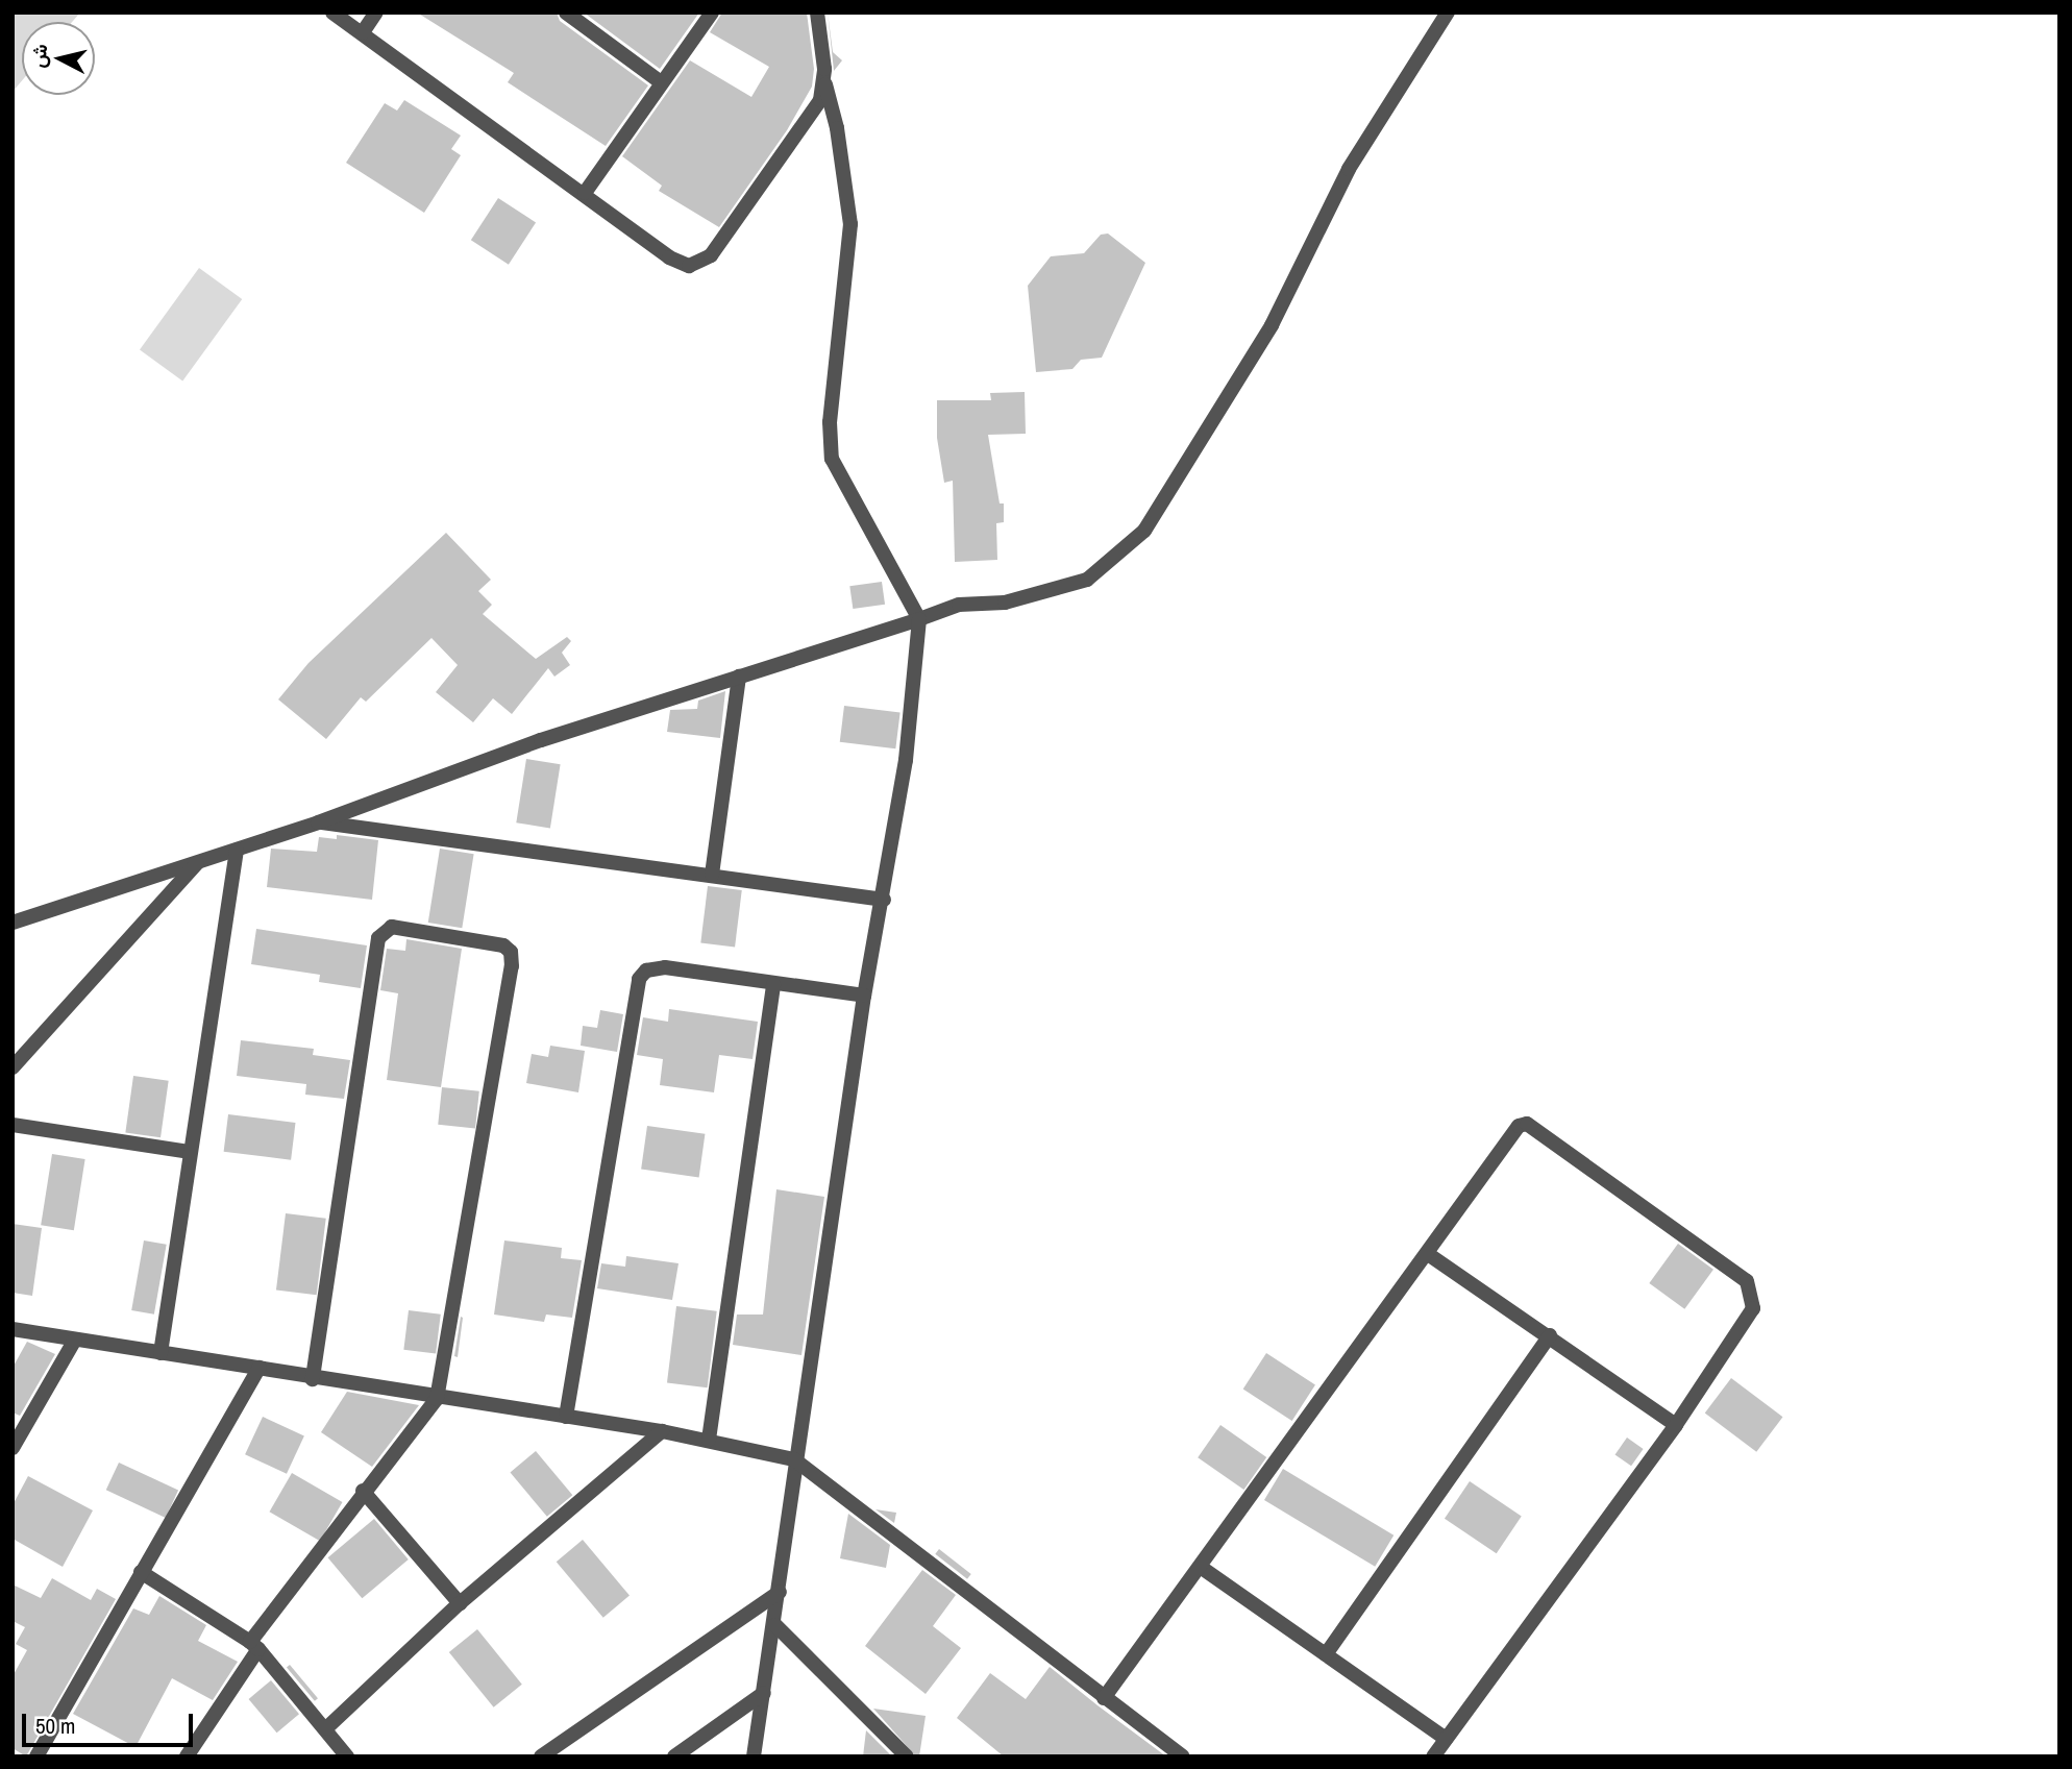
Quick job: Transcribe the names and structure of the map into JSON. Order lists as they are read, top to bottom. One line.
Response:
{"scale_bar":"50 m","north":"left"}
